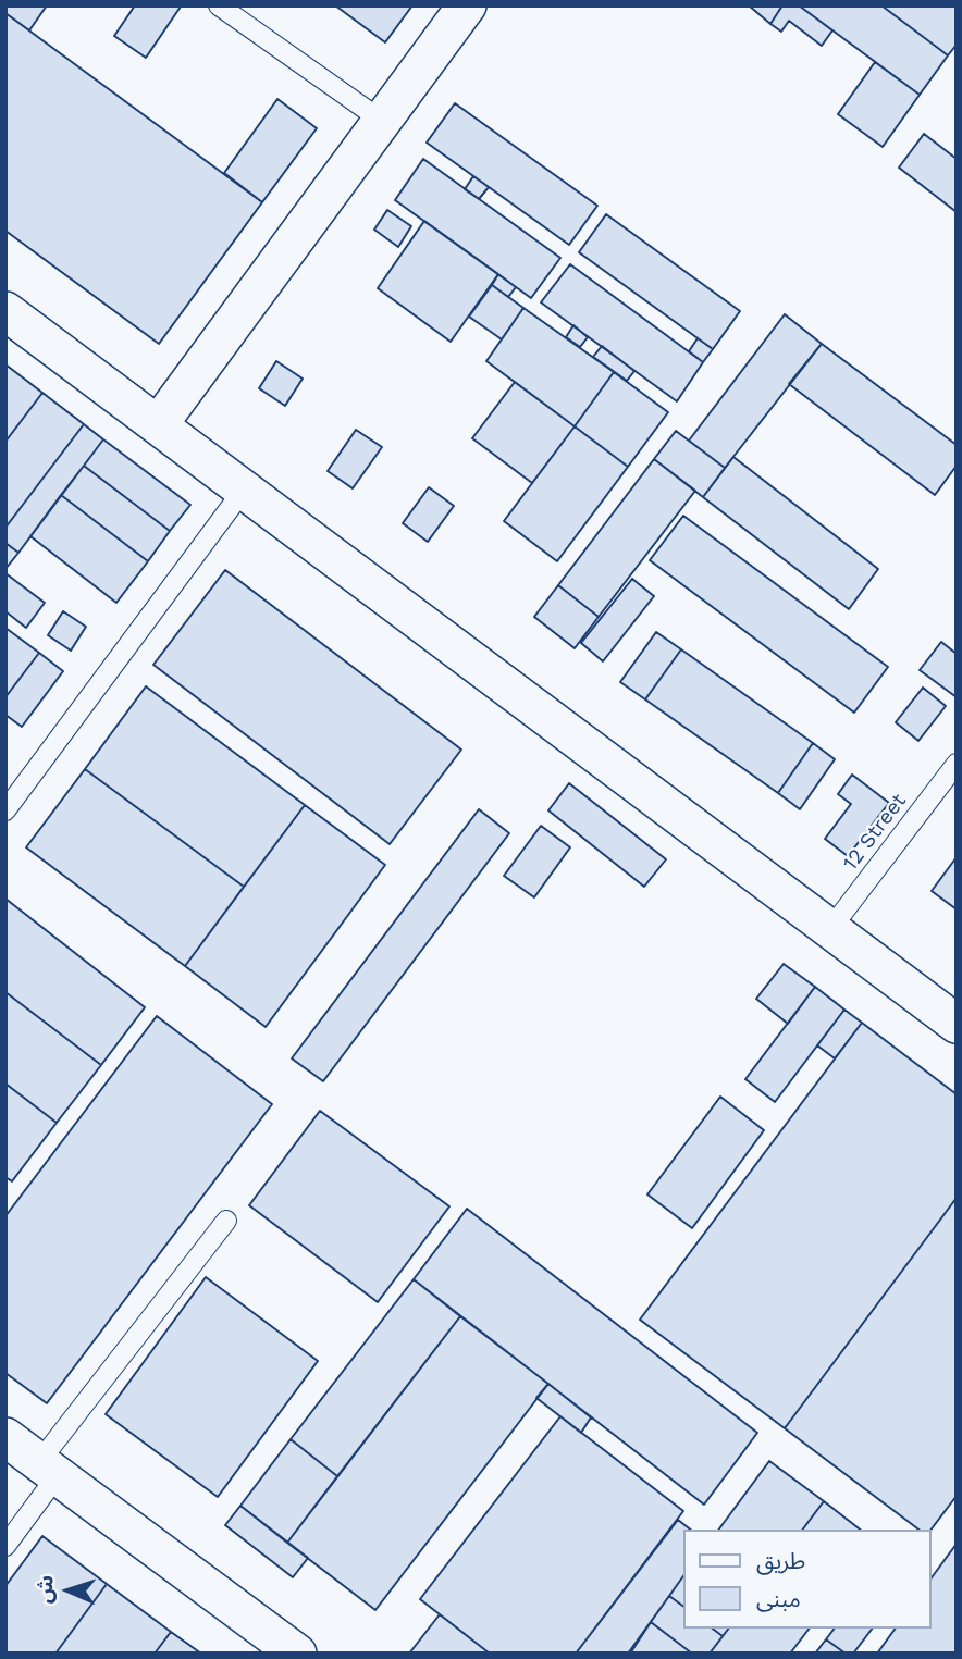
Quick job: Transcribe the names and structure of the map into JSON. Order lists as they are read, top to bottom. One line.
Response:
{"streets":{"lane":["12 Street"]},"legend":["طريق","مبنى"],"north":"left"}
